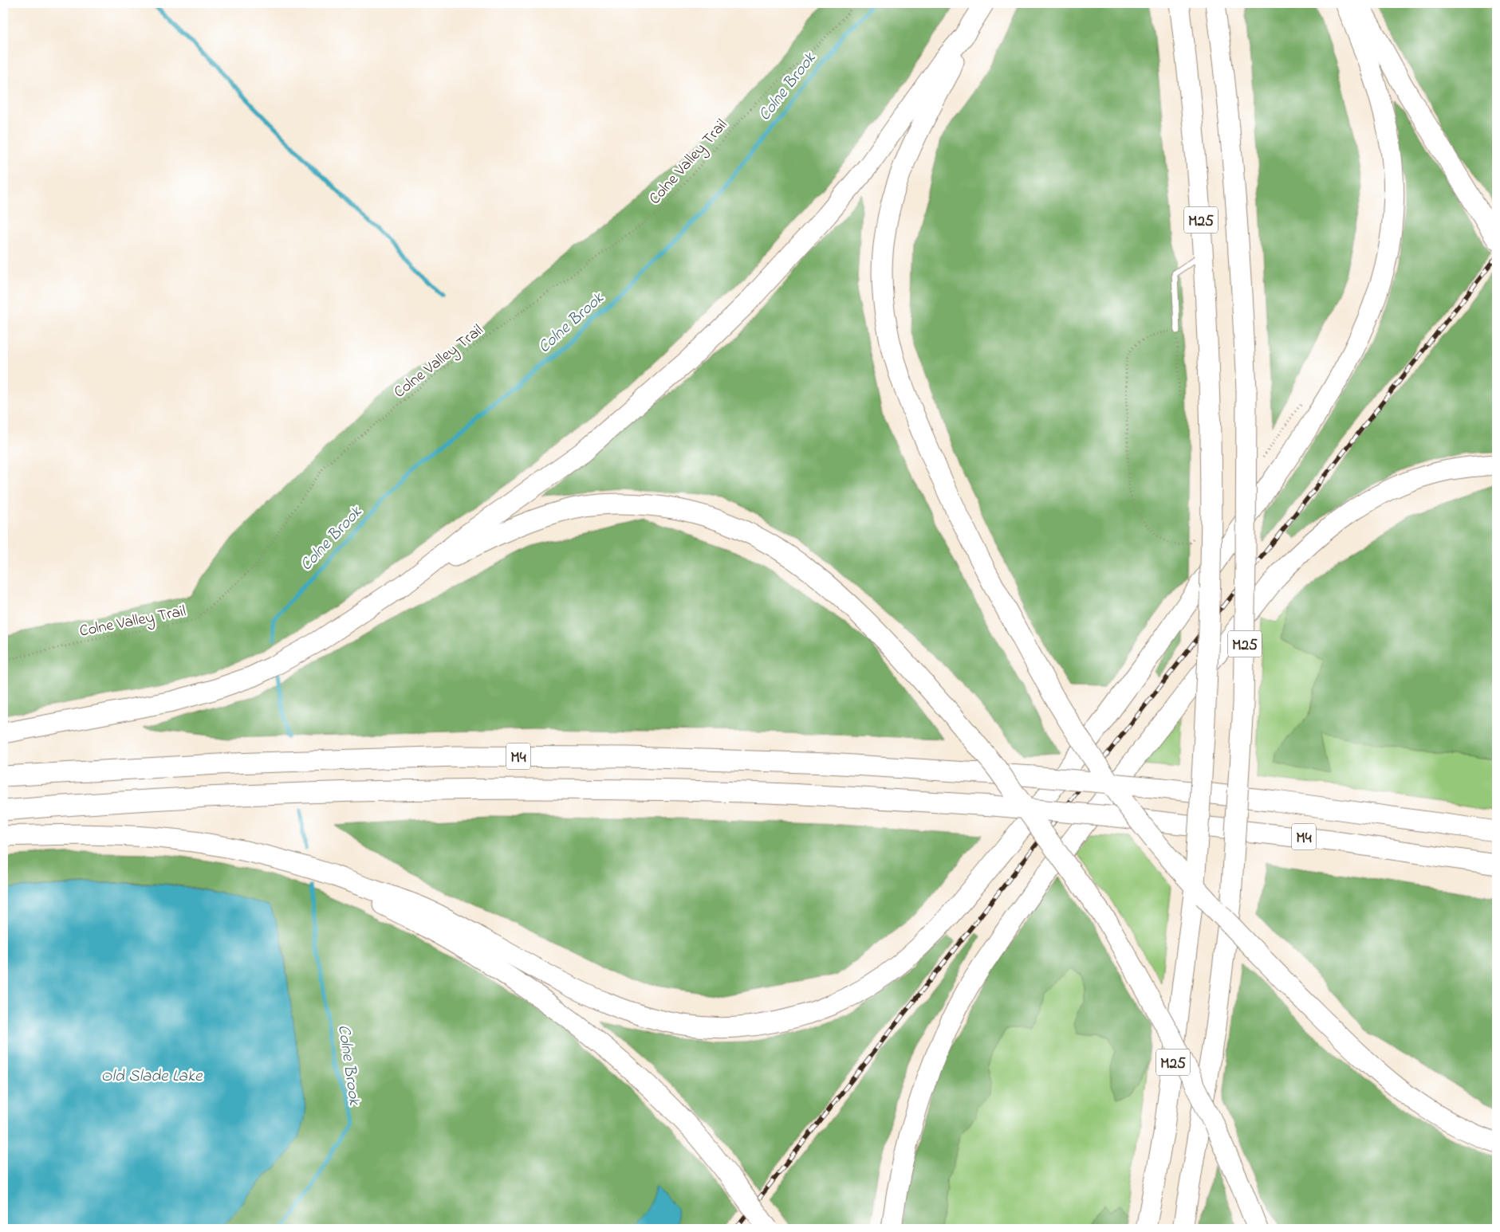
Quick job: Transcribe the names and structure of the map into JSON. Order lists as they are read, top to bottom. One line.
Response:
{"streets":{"highway":["M25","M4"],"path":["Colne Valley Trail"]},"water":["Colne Brook","Old Slade Lake"]}
